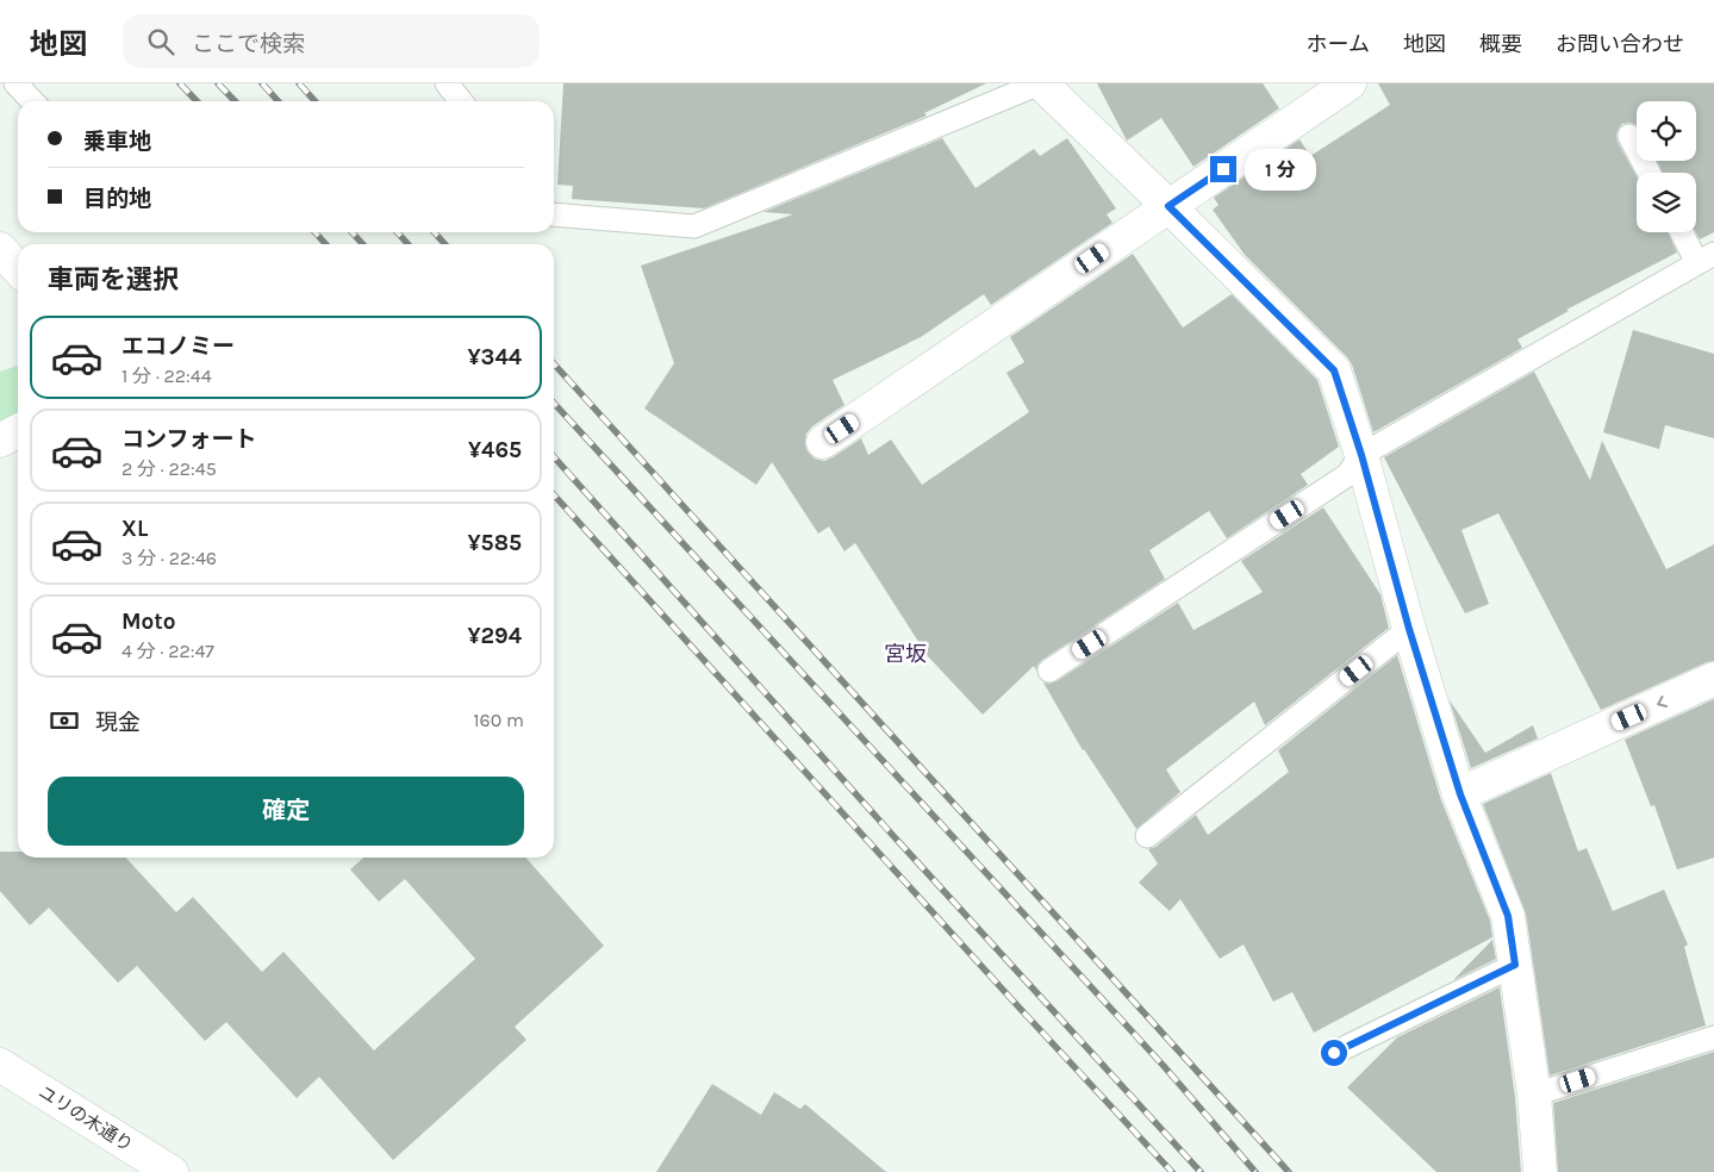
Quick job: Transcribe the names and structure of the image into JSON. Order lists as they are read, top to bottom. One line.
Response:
{"streets":{"street":["ユリの木通り"]},"districts":["宮坂"],"page":{"header":"地図","search":"ここで検索","nav":["ホーム","地図","概要","お問い合わせ"],"banner":["乗車地","目的地"],"bubble":"1 分","heading":"車両を選択","list":[{"name":"エコノミー","note":"1 分 · 22:44","value":"¥344"},{"name":"コンフォート","note":"2 分 · 22:45","value":"¥465"},{"name":"XL","note":"3 分 · 22:46","value":"¥585"},{"name":"Moto","note":"4 分 · 22:47","value":"¥294"}],"pay":["現金","160 m"],"buttons":"確定"}}
